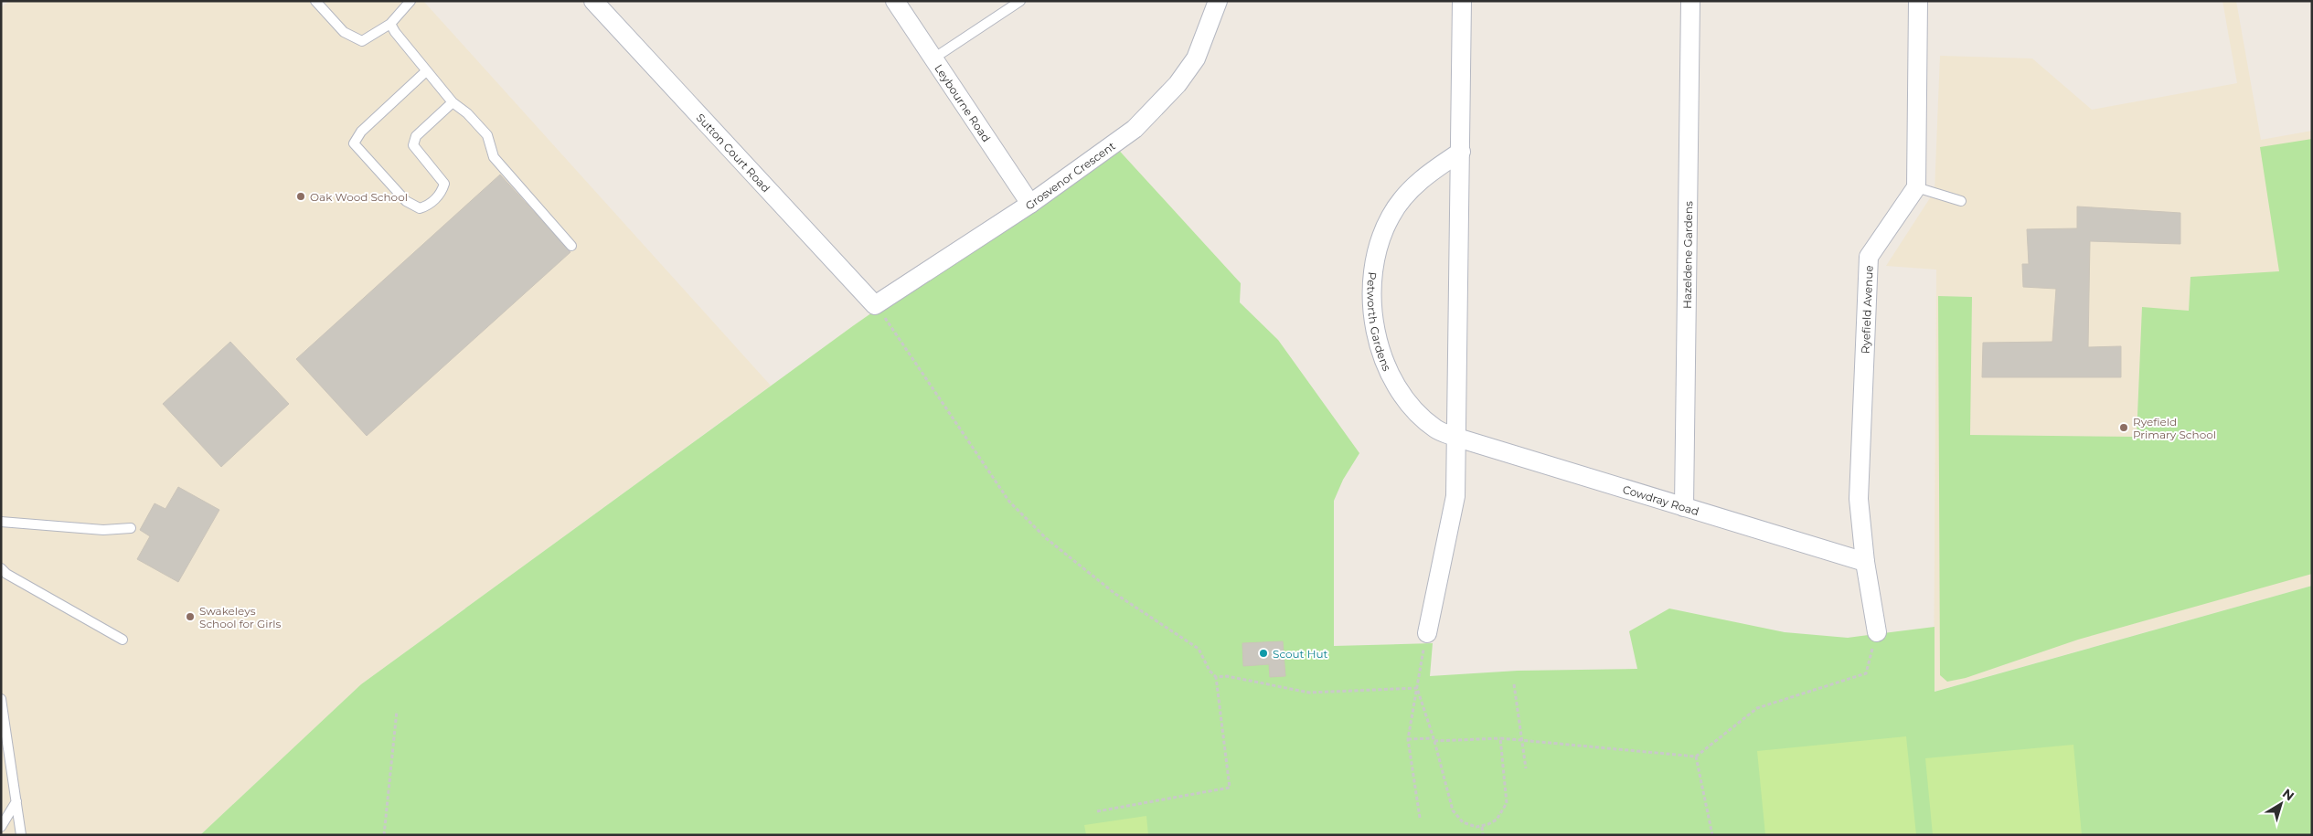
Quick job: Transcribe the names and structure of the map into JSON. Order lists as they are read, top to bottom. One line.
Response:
{"streets":{"street":["Leybourne Road","Sutton Court Road","Grosvenor Crescent","Hazeldene Gardens","Ryefield Avenue","Petworth Gardens","Cowdray Road"]},"crossings":[["Leybourne Road","Grosvenor Crescent"],["Sutton Court Road","Grosvenor Crescent"],["Hazeldene Gardens","Cowdray Road"],["Ryefield Avenue","Cowdray Road"],["Petworth Gardens","Cowdray Road"]],"places":["Oak Wood School","Ryefield Primary School","Swakeleys School for Girls","Scout Hut"],"north":"top right"}
